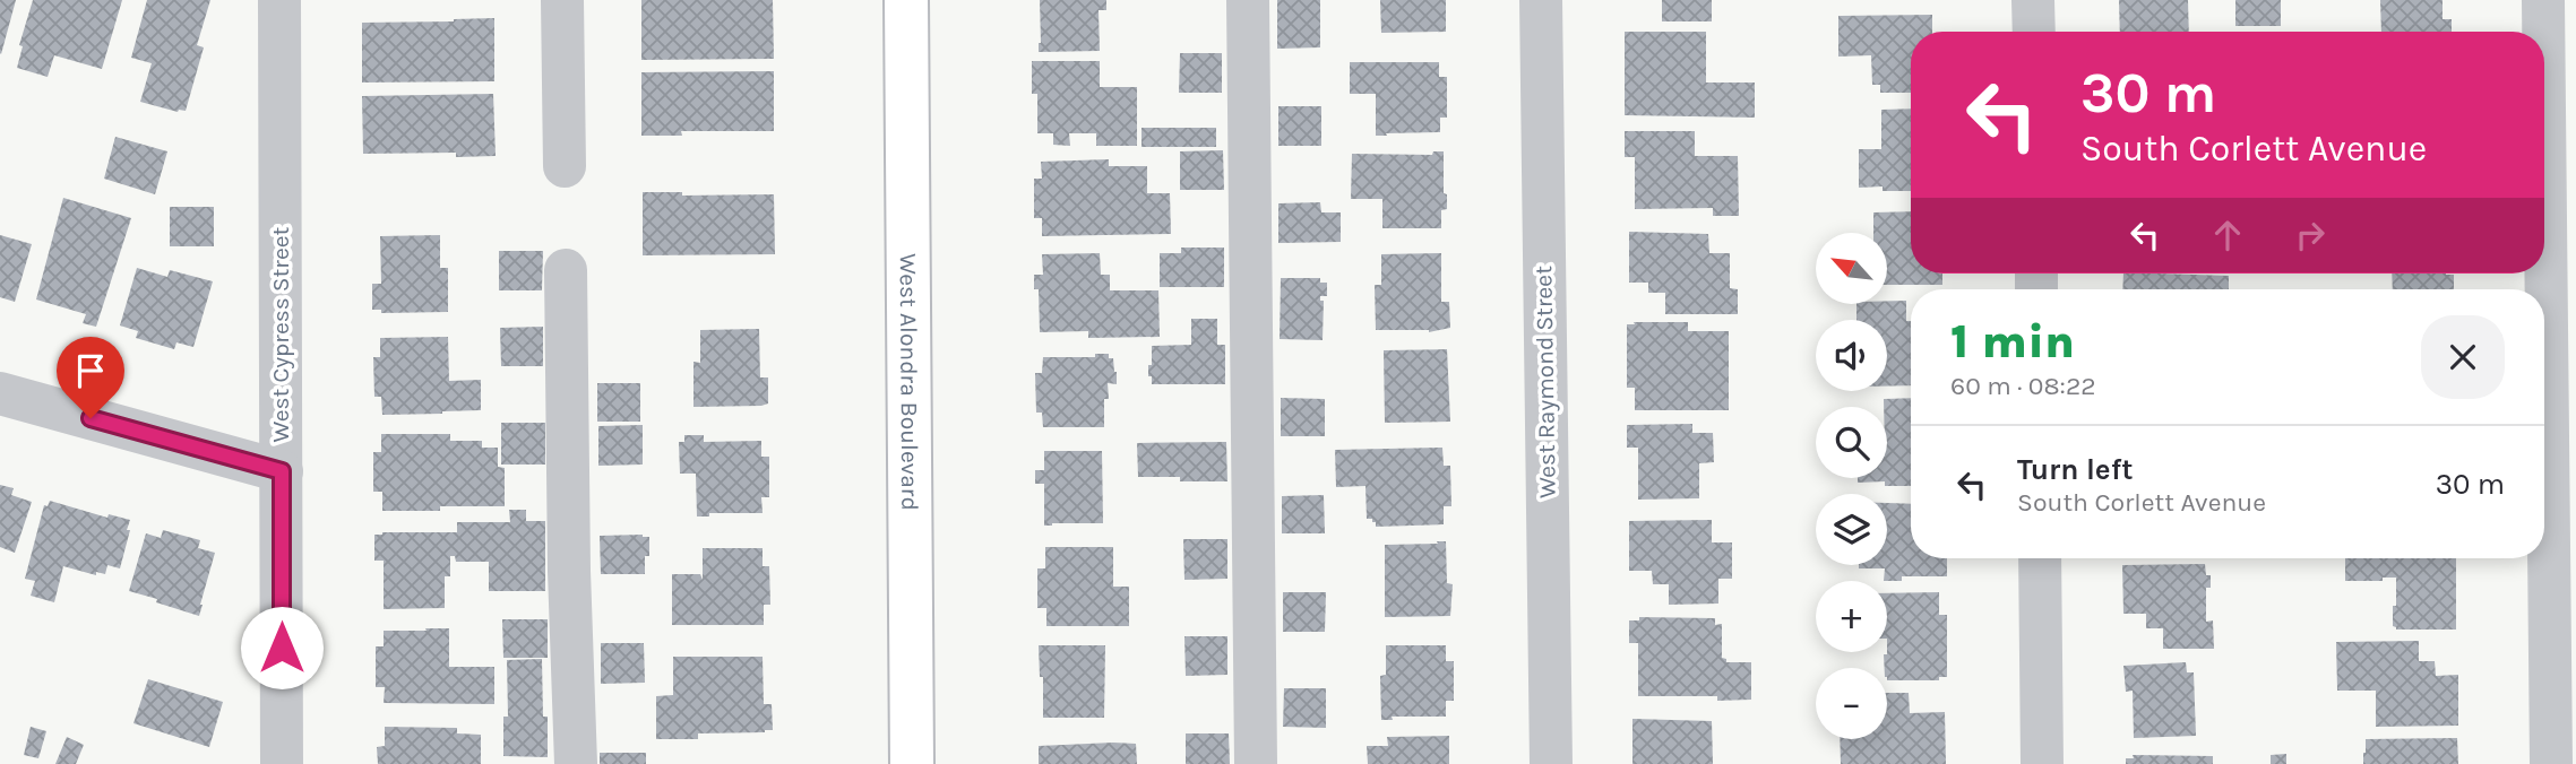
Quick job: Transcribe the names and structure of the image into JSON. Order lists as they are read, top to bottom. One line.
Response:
{"streets":{"main road":["West Alondra Boulevard"],"street":["West Cypress Street","West Raymond Street"]},"north":"top left","page":{"turn":["30 m","South Corlett Avenue"],"map_buttons":["+","−"],"heading":["1 min","60 m · 08:22"],"list":[{"name":"Turn left","note":"South Corlett Avenue","value":"30 m"}]}}
